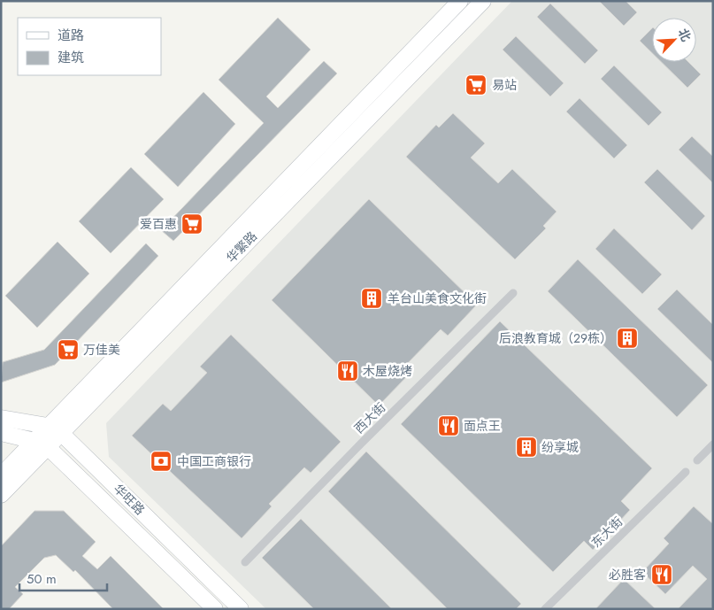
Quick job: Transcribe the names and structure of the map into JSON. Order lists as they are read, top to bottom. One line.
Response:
{"streets":{"main road":["华繁路","华旺路"],"street":["西大街","东大街"]},"crossings":[["华繁路","华旺路"]],"places":{"supermarket":["易站","爱百惠","万佳美"],"building":["羊台山美食文化街","后浪教育城（29栋）","纷享城"],"restaurant":["木屋烧烤","面点王","必胜客"],"bank":["中国工商银行"]},"legend":["道路","建筑"],"scale_bar":"50 m","north":"top right"}
